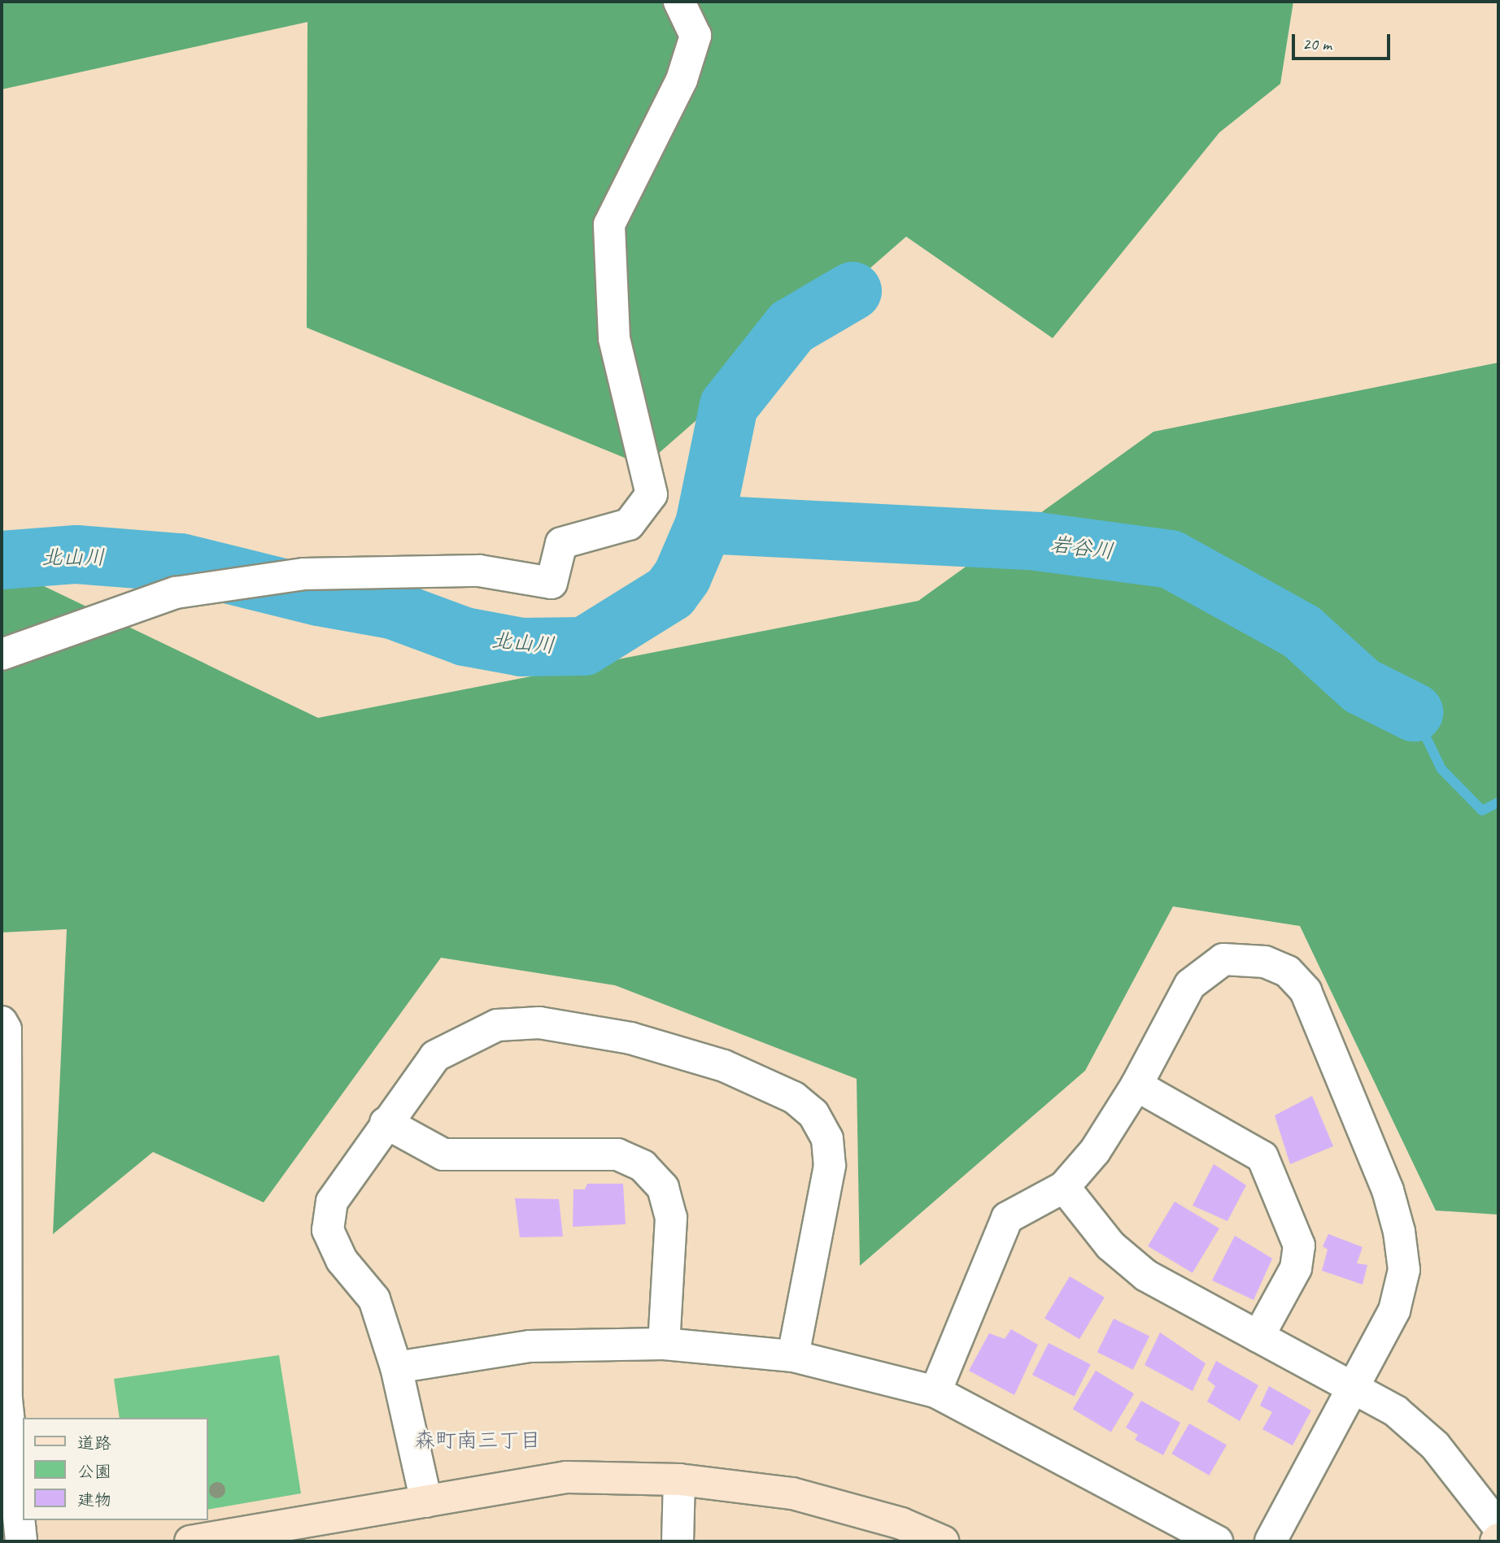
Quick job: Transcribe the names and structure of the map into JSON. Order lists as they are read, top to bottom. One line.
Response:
{"districts":["森町南三丁目"],"water":["岩谷川","北山川"],"legend":["道路","公園","建物"],"scale_bar":"20 m"}
